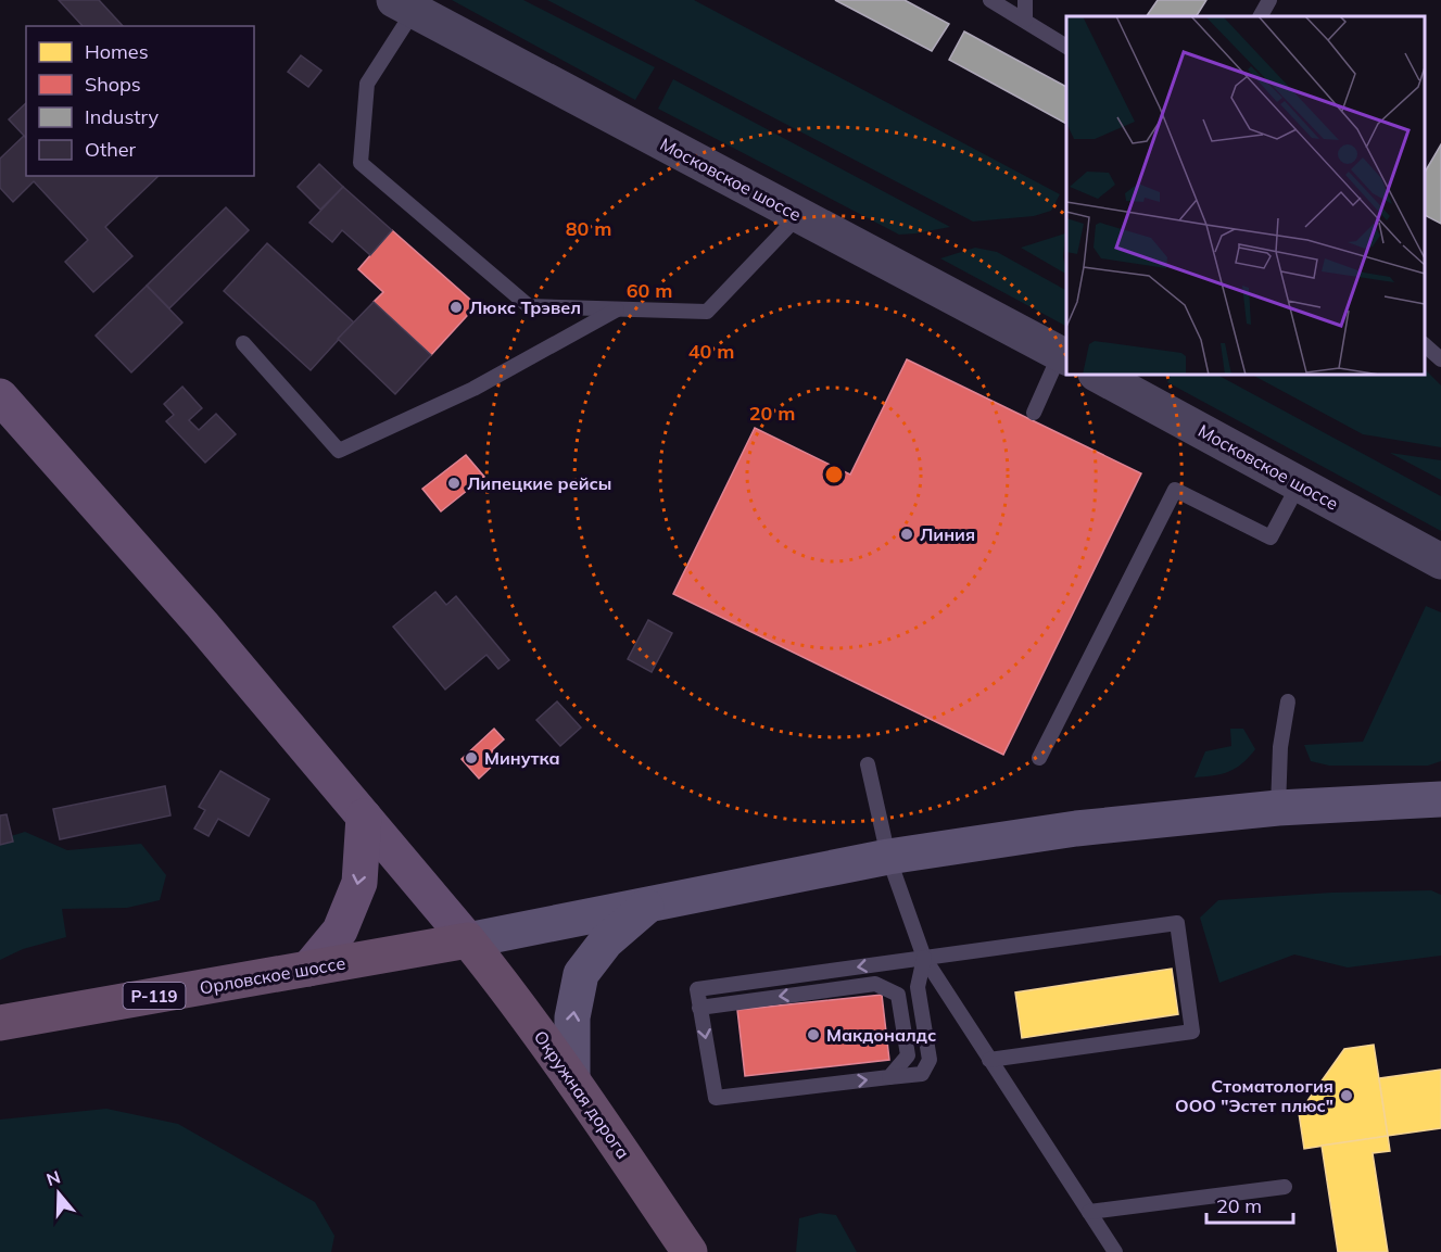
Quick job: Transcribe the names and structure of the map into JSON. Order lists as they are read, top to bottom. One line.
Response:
{"streets":{"highway":["Орловское шоссе","Р-119","Окружная дорога"],"street":["Московское шоссе"]},"crossings":[["Орловское шоссе","Окружная дорога"]],"places":["Люкс Трэвел","Липецкие рейсы","Линия","Минутка","Макдоналдс","Стоматология ООО \"Эстет плюс\""],"legend":["Homes","Shops","Industry","Other"],"scale_bar":"20 m","north":"top","rings":["80 m","60 m","40 m","20 m"]}
